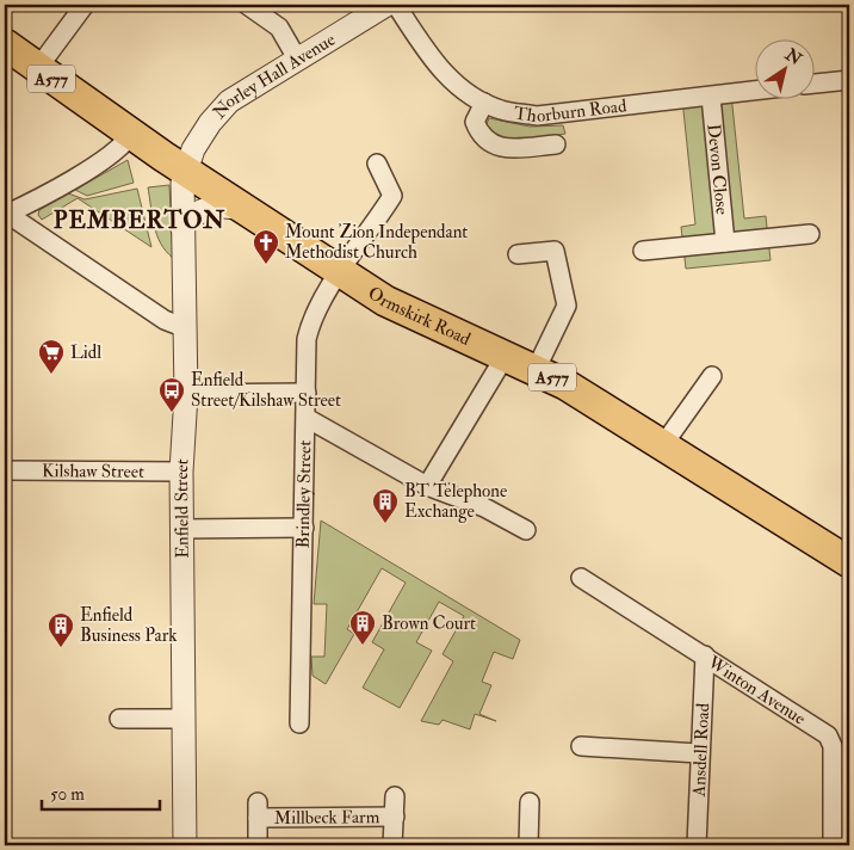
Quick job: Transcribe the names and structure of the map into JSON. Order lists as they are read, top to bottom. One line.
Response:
{"streets":{"highway":["A577","Ormskirk Road"],"street":["Norley Hall Avenue","Thorburn Road","Devon Close","Kilshaw Street","Brindley Street","Enfield Street","Winton Avenue","Ansdell Road","Millbeck Farm"]},"crossings":[["Norley Hall Avenue","Ormskirk Road"],["Norley Hall Avenue","Enfield Street"],["Thorburn Road","Devon Close"],["Ormskirk Road","Brindley Street"],["Ormskirk Road","Enfield Street"],["Kilshaw Street","Enfield Street"],["Winton Avenue","Ansdell Road"]],"districts":["PEMBERTON"],"places":{"church":["Mount Zion Independant Methodist Church"],"supermarket":["Lidl"],"bus stop":["Enfield Street/Kilshaw Street"],"building":["BT Telephone Exchange","Brown Court","Enfield Business Park"]},"scale_bar":"50 m","north":"top right"}
